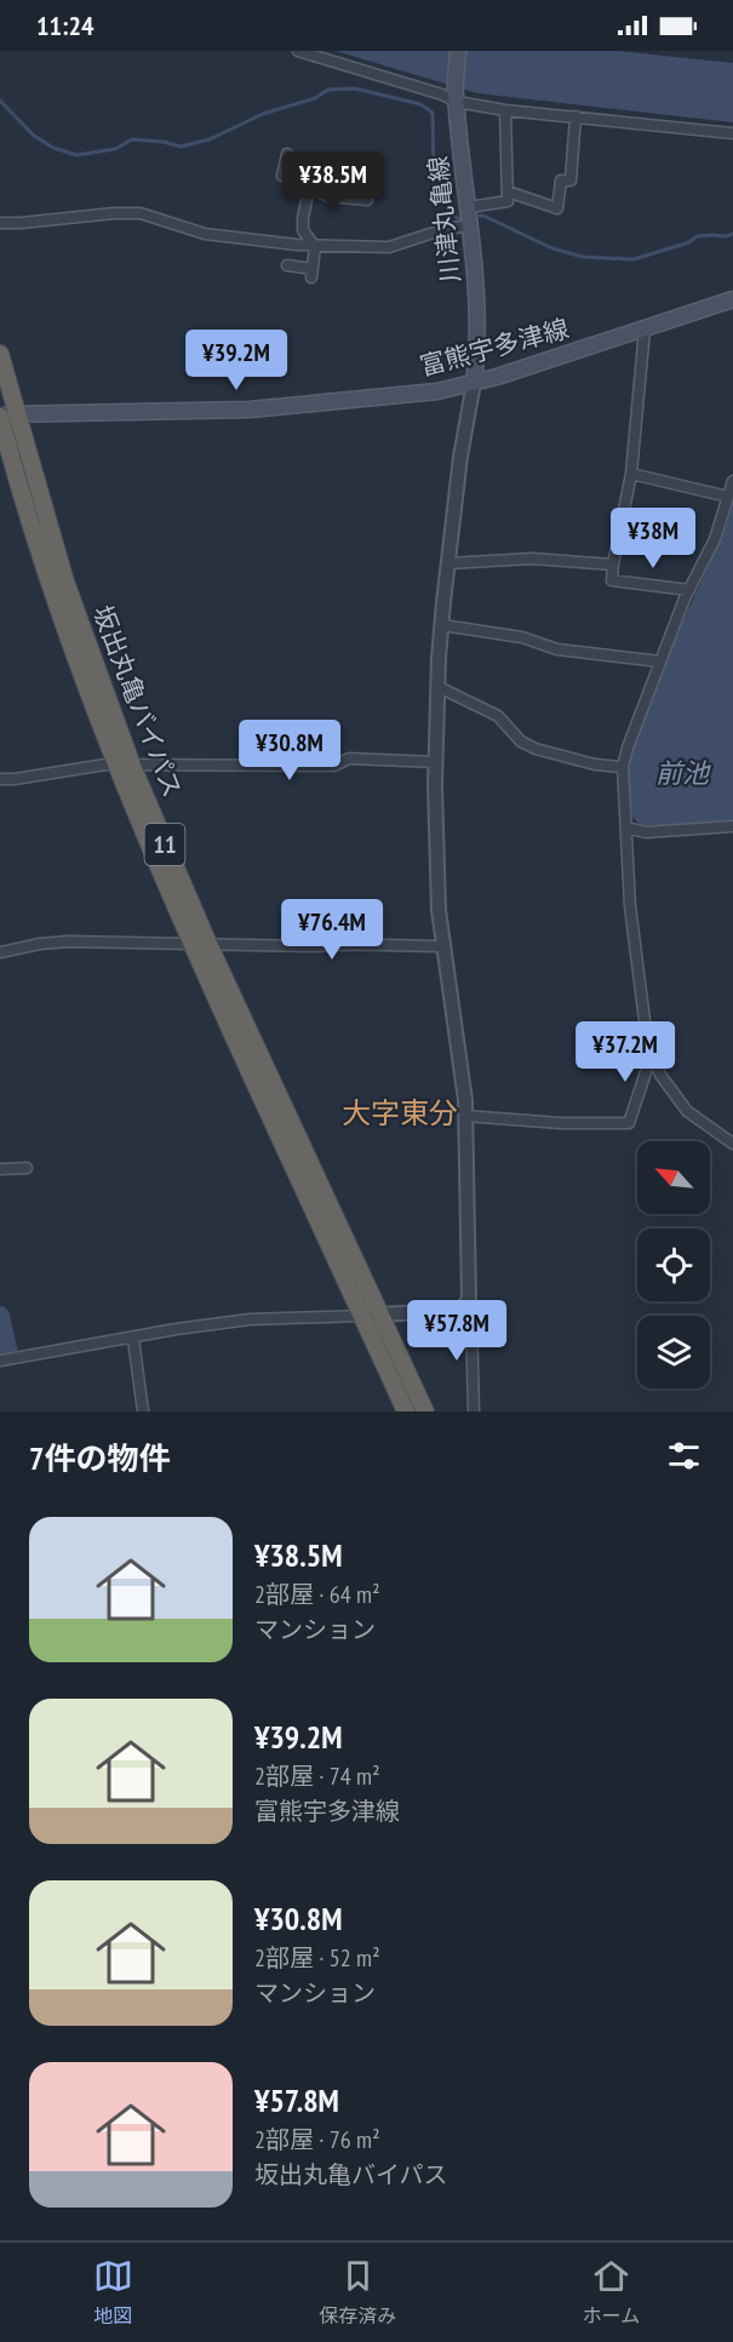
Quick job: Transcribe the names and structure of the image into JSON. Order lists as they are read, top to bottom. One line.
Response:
{"streets":{"highway":["坂出丸亀バイパス","11"],"main road":["川津丸亀線","富熊宇多津線"]},"crossings":[["川津丸亀線","富熊宇多津線"],["富熊宇多津線","坂出丸亀バイパス"]],"districts":["大字東分"],"water":["前池"],"north":"top left","page":{"status":"11:24","price":["¥38.5M","¥39.2M","¥38M","¥30.8M","¥76.4M","¥37.2M","¥57.8M"],"heading":"7件の物件","list":[{"name":"¥38.5M","note":"2部屋 · 64 m² · マンション"},{"name":"¥39.2M","note":"2部屋 · 74 m² · 富熊宇多津線"},{"name":"¥30.8M","note":"2部屋 · 52 m² · マンション"},{"name":"¥57.8M","note":"2部屋 · 76 m² · 坂出丸亀バイパス"}],"tabs":["地図","保存済み","ホーム"]}}
